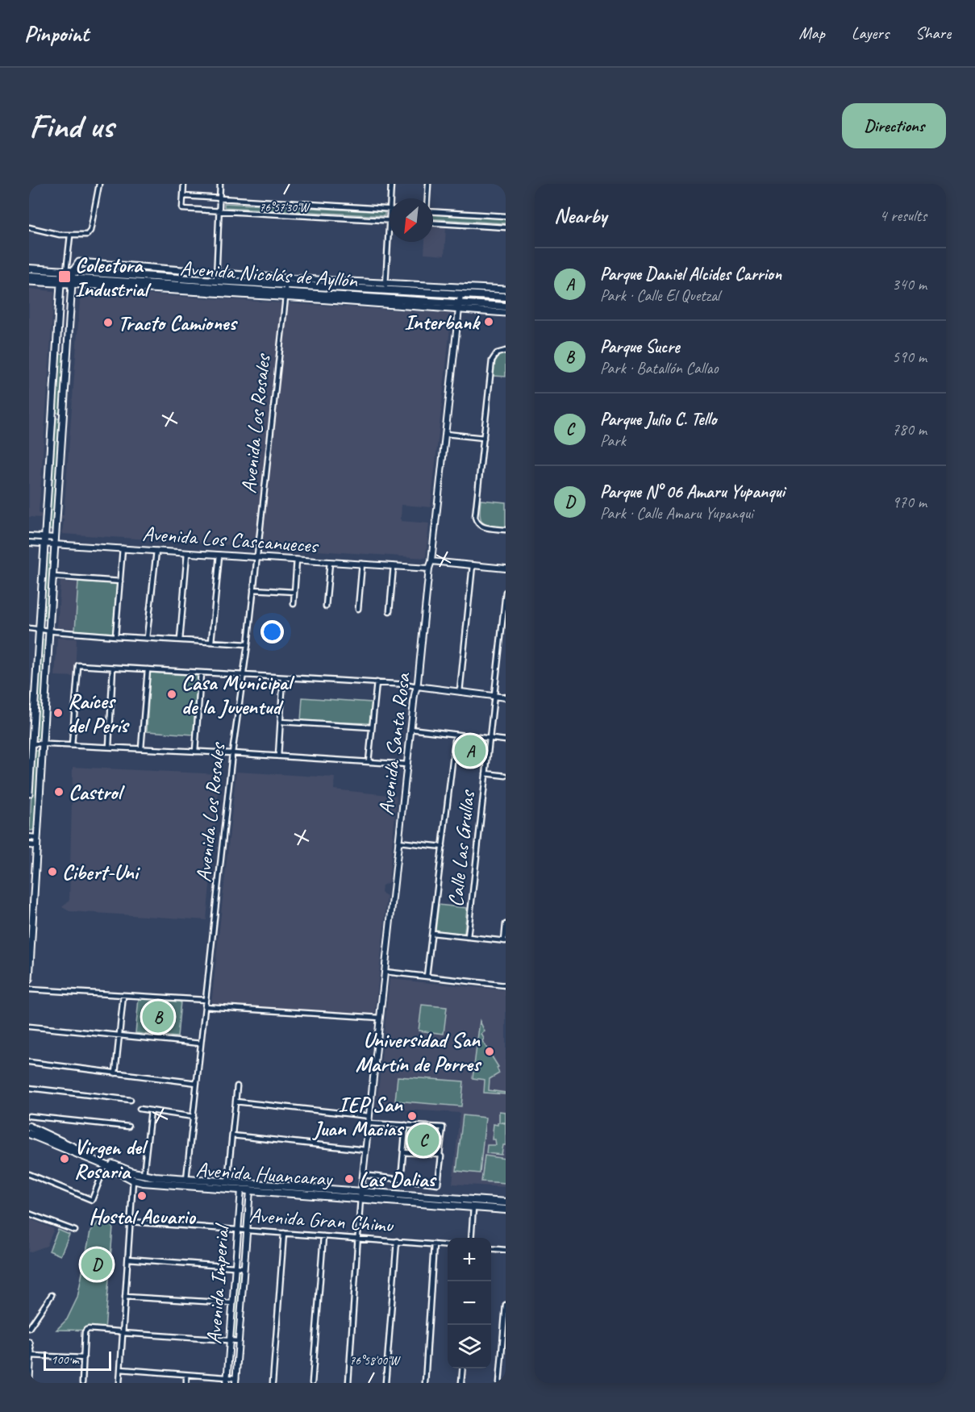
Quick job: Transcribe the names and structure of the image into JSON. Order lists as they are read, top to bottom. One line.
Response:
{"streets":{"main road":["Avenida Nicolás de Ayllón","Avenida Huancaray"],"street":["Avenida Los Rosales","Avenida Los Cascanueces","Avenida Santa Rosa","Calle Las Grullas","Avenida Gran Chimu","Avenida Imperial"]},"crossings":[["Avenida Nicolás de Ayllón","Avenida Los Rosales"],["Avenida Nicolás de Ayllón","Avenida Santa Rosa"],["Avenida Los Rosales","Avenida Los Cascanueces"],["Avenida Los Rosales","Avenida Huancaray"],["Avenida Los Cascanueces","Avenida Santa Rosa"],["Avenida Santa Rosa","Avenida Huancaray"],["Avenida Huancaray","Avenida Imperial"],["Avenida Gran Chimu","Avenida Imperial"]],"places":{"transit":["Colectora Industrial"],"other":["Interbank","Tracto Camiones","Casa Municipal de la Juventud","Raíces del Perís","Castrol","Cibert-Uni","Universidad San Martín de Porres","IEP San Juan Macias","Virgen del Rosaria","Las Dalias","Hostal Acuario"]},"scale_bar":"100 m","north":"bottom left","page":{"header":"Pinpoint","nav":["Map","Layers","Share"],"buttons":"Directions","title":"Find us","heading":["Nearby","4 results"],"list":[{"mark":"A","name":"Parque Daniel Alcides Carrion","note":"Park · Calle El Quetzal","value":"340 m"},{"mark":"B","name":"Parque Sucre","note":"Park · Batallón Callao","value":"590 m"},{"mark":"C","name":"Parque Julio C. Tello","note":"Park","value":"780 m"},{"mark":"D","name":"Parque N° 06 Amaru Yupanqui","note":"Park · Calle Amaru Yupanqui","value":"970 m"}],"pins":["A","B","C","D"],"map_buttons":["+","−"],"scale":"100 m"},"coordinates":["76°57'30\"W","76°58'00\"W"]}
